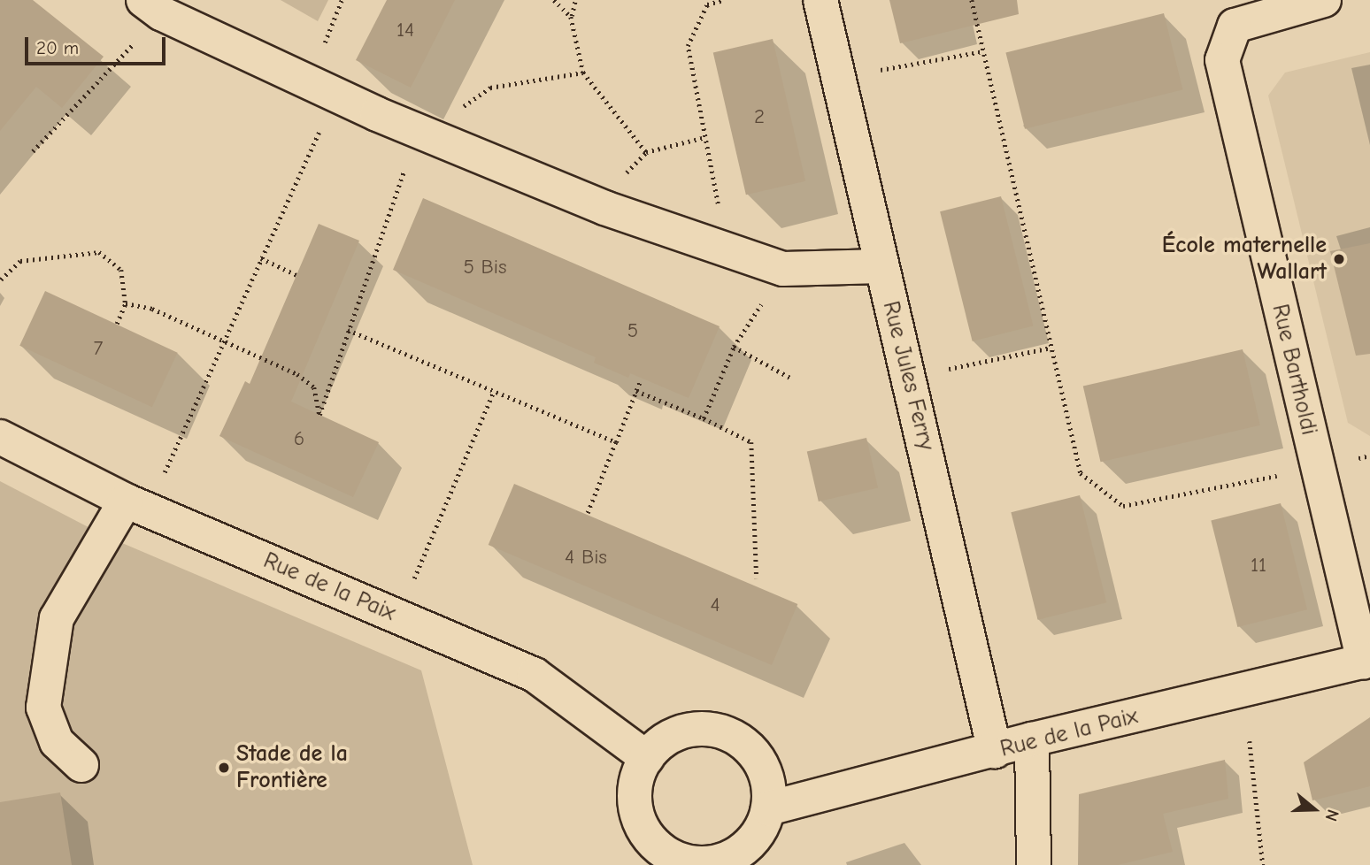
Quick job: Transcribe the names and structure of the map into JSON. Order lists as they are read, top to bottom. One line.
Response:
{"streets":{"street":["Rue Bartholdi","Rue Jules Ferry","Rue de la Paix"]},"crossings":[["Rue Bartholdi","Rue de la Paix"],["Rue Jules Ferry","Rue de la Paix"]],"places":["École maternelle Wallart","Stade de la Frontière"],"house_numbers":["14","2","5 Bis","5","7","6","4 Bis","11","4"],"scale_bar":"20 m","north":"right"}
